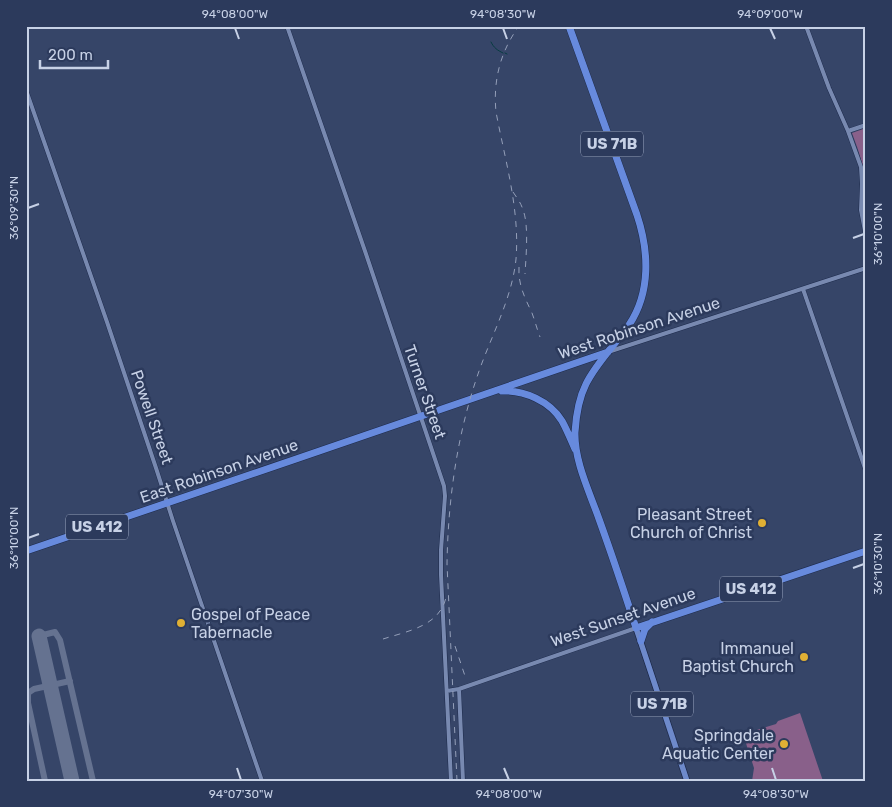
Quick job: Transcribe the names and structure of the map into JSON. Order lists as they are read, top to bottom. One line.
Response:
{"streets":{"highway":["US 71B","West Robinson Avenue","East Robinson Avenue","US 412","West Sunset Avenue"],"street":["Turner Street","Powell Street"]},"crossings":[["US 71B","West Robinson Avenue"],["US 71B","US 412"],["US 71B","West Sunset Avenue"],["West Robinson Avenue","Turner Street"],["West Robinson Avenue","East Robinson Avenue"],["West Robinson Avenue","US 412"],["Turner Street","East Robinson Avenue"],["Turner Street","West Sunset Avenue"],["Powell Street","East Robinson Avenue"]],"places":["Pleasant Street Church of Christ","Gospel of Peace Tabernacle","Immanuel Baptist Church","Springdale Aquatic Center"],"scale_bar":"200 m","coordinates":["94°08'00\"W","94°08'30\"W","94°09'00\"W","36°09'30\"N","36°10'00\"N","36°10'30\"N","94°07'30\"W"]}
